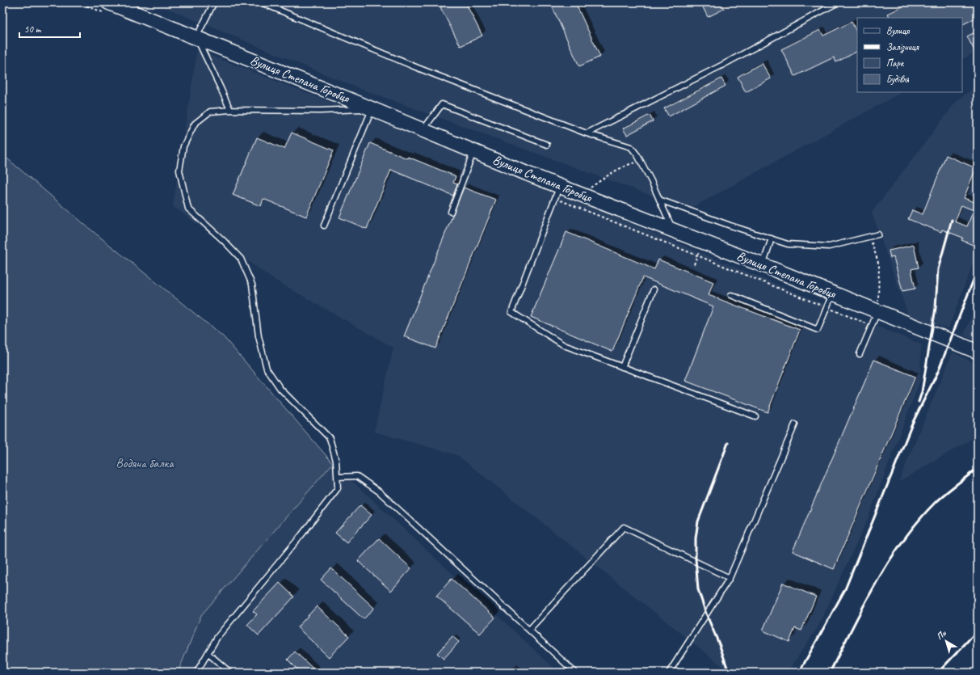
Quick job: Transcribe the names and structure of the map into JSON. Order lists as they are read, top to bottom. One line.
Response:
{"streets":{"main road":["Вулиця Степана Горобця"]},"parks":["Водяна балка"],"legend":["Вулиця","Залізниця","Парк","Будівля"],"scale_bar":"50 m","north":"top left"}
